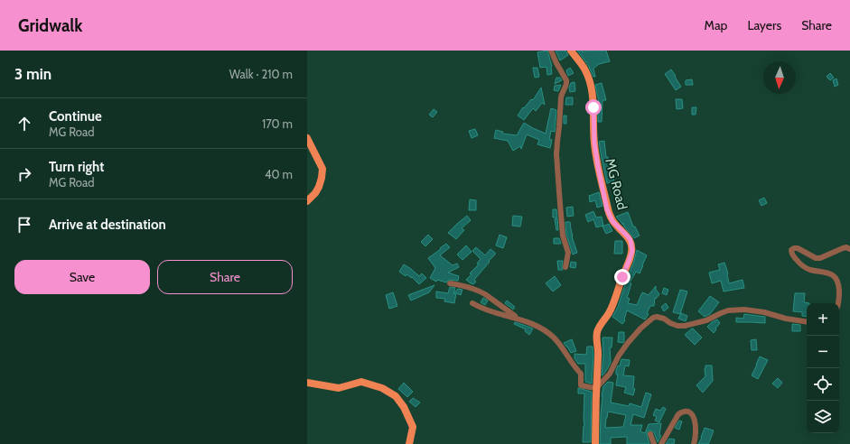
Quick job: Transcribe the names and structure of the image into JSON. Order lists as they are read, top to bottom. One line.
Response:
{"streets":{"main road":["MG Road"]},"north":"bottom","page":{"header":"Gridwalk","nav":["Map","Layers","Share"],"heading":["3 min","Walk · 210 m"],"list":[["Continue","MG Road","170 m"],["Turn right","MG Road","40 m"],"Arrive at destination"],"buttons":["Save","Share"],"map_buttons":["+","−"]}}
